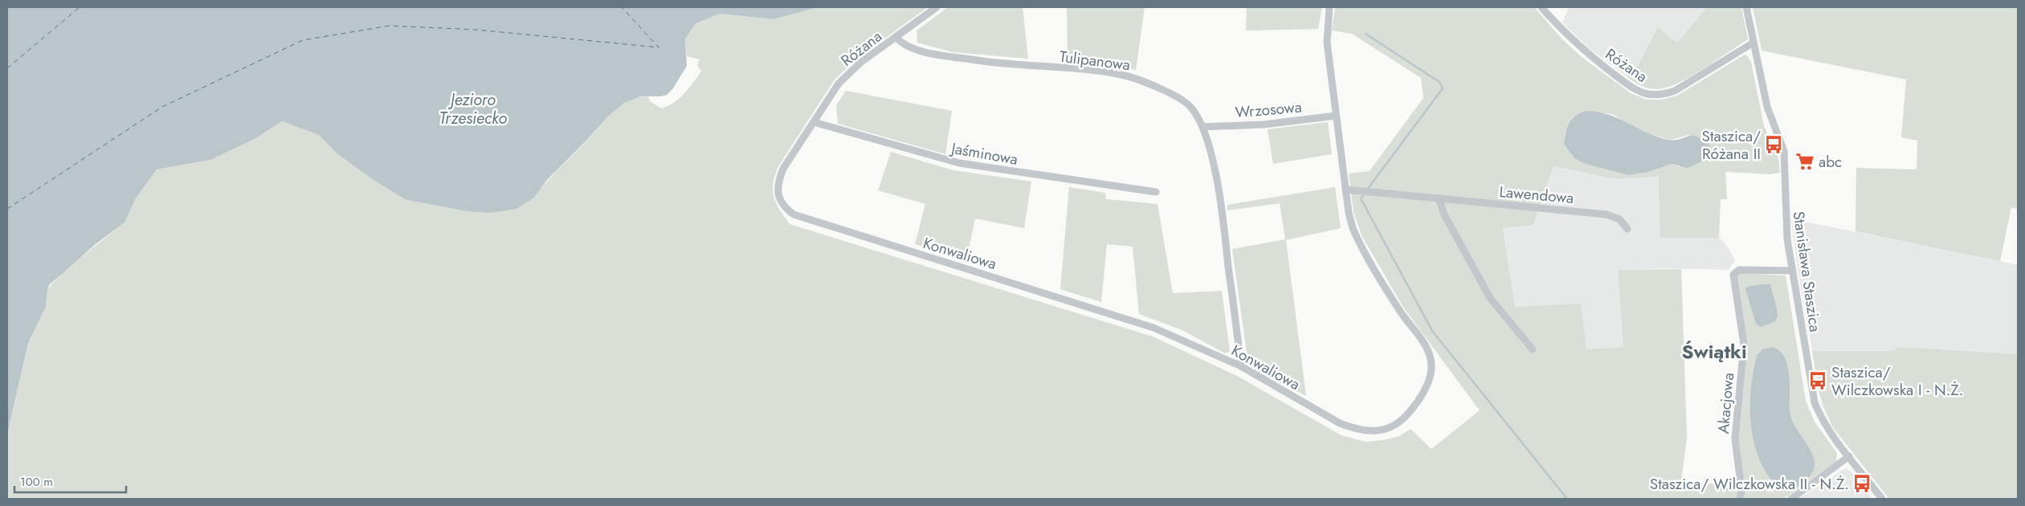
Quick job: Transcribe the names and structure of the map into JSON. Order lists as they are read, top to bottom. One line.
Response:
{"streets":{"street":["Różana","Tulipanowa","Wrzosowa","Jaśminowa","Lawendowa","Konwaliowa","Stanisława Staszica","Akacjowa"]},"crossings":[["Różana","Tulipanowa"],["Różana","Jaśminowa"],["Różana","Konwaliowa"],["Różana","Stanisława Staszica"],["Tulipanowa","Wrzosowa"],["Tulipanowa","Konwaliowa"],["Wrzosowa","Konwaliowa"],["Jaśminowa","Konwaliowa"],["Lawendowa","Konwaliowa"],["Stanisława Staszica","Akacjowa"]],"districts":["Świątki"],"water":["Jezioro Trzesiecko"],"places":{"bus stop":["Staszica/ Różana II","Staszica/ Wilczkowska I - N.Ż.","Staszica/ Wilczkowska II - N.Ż."],"supermarket":["abc"]},"scale_bar":"100 m"}
